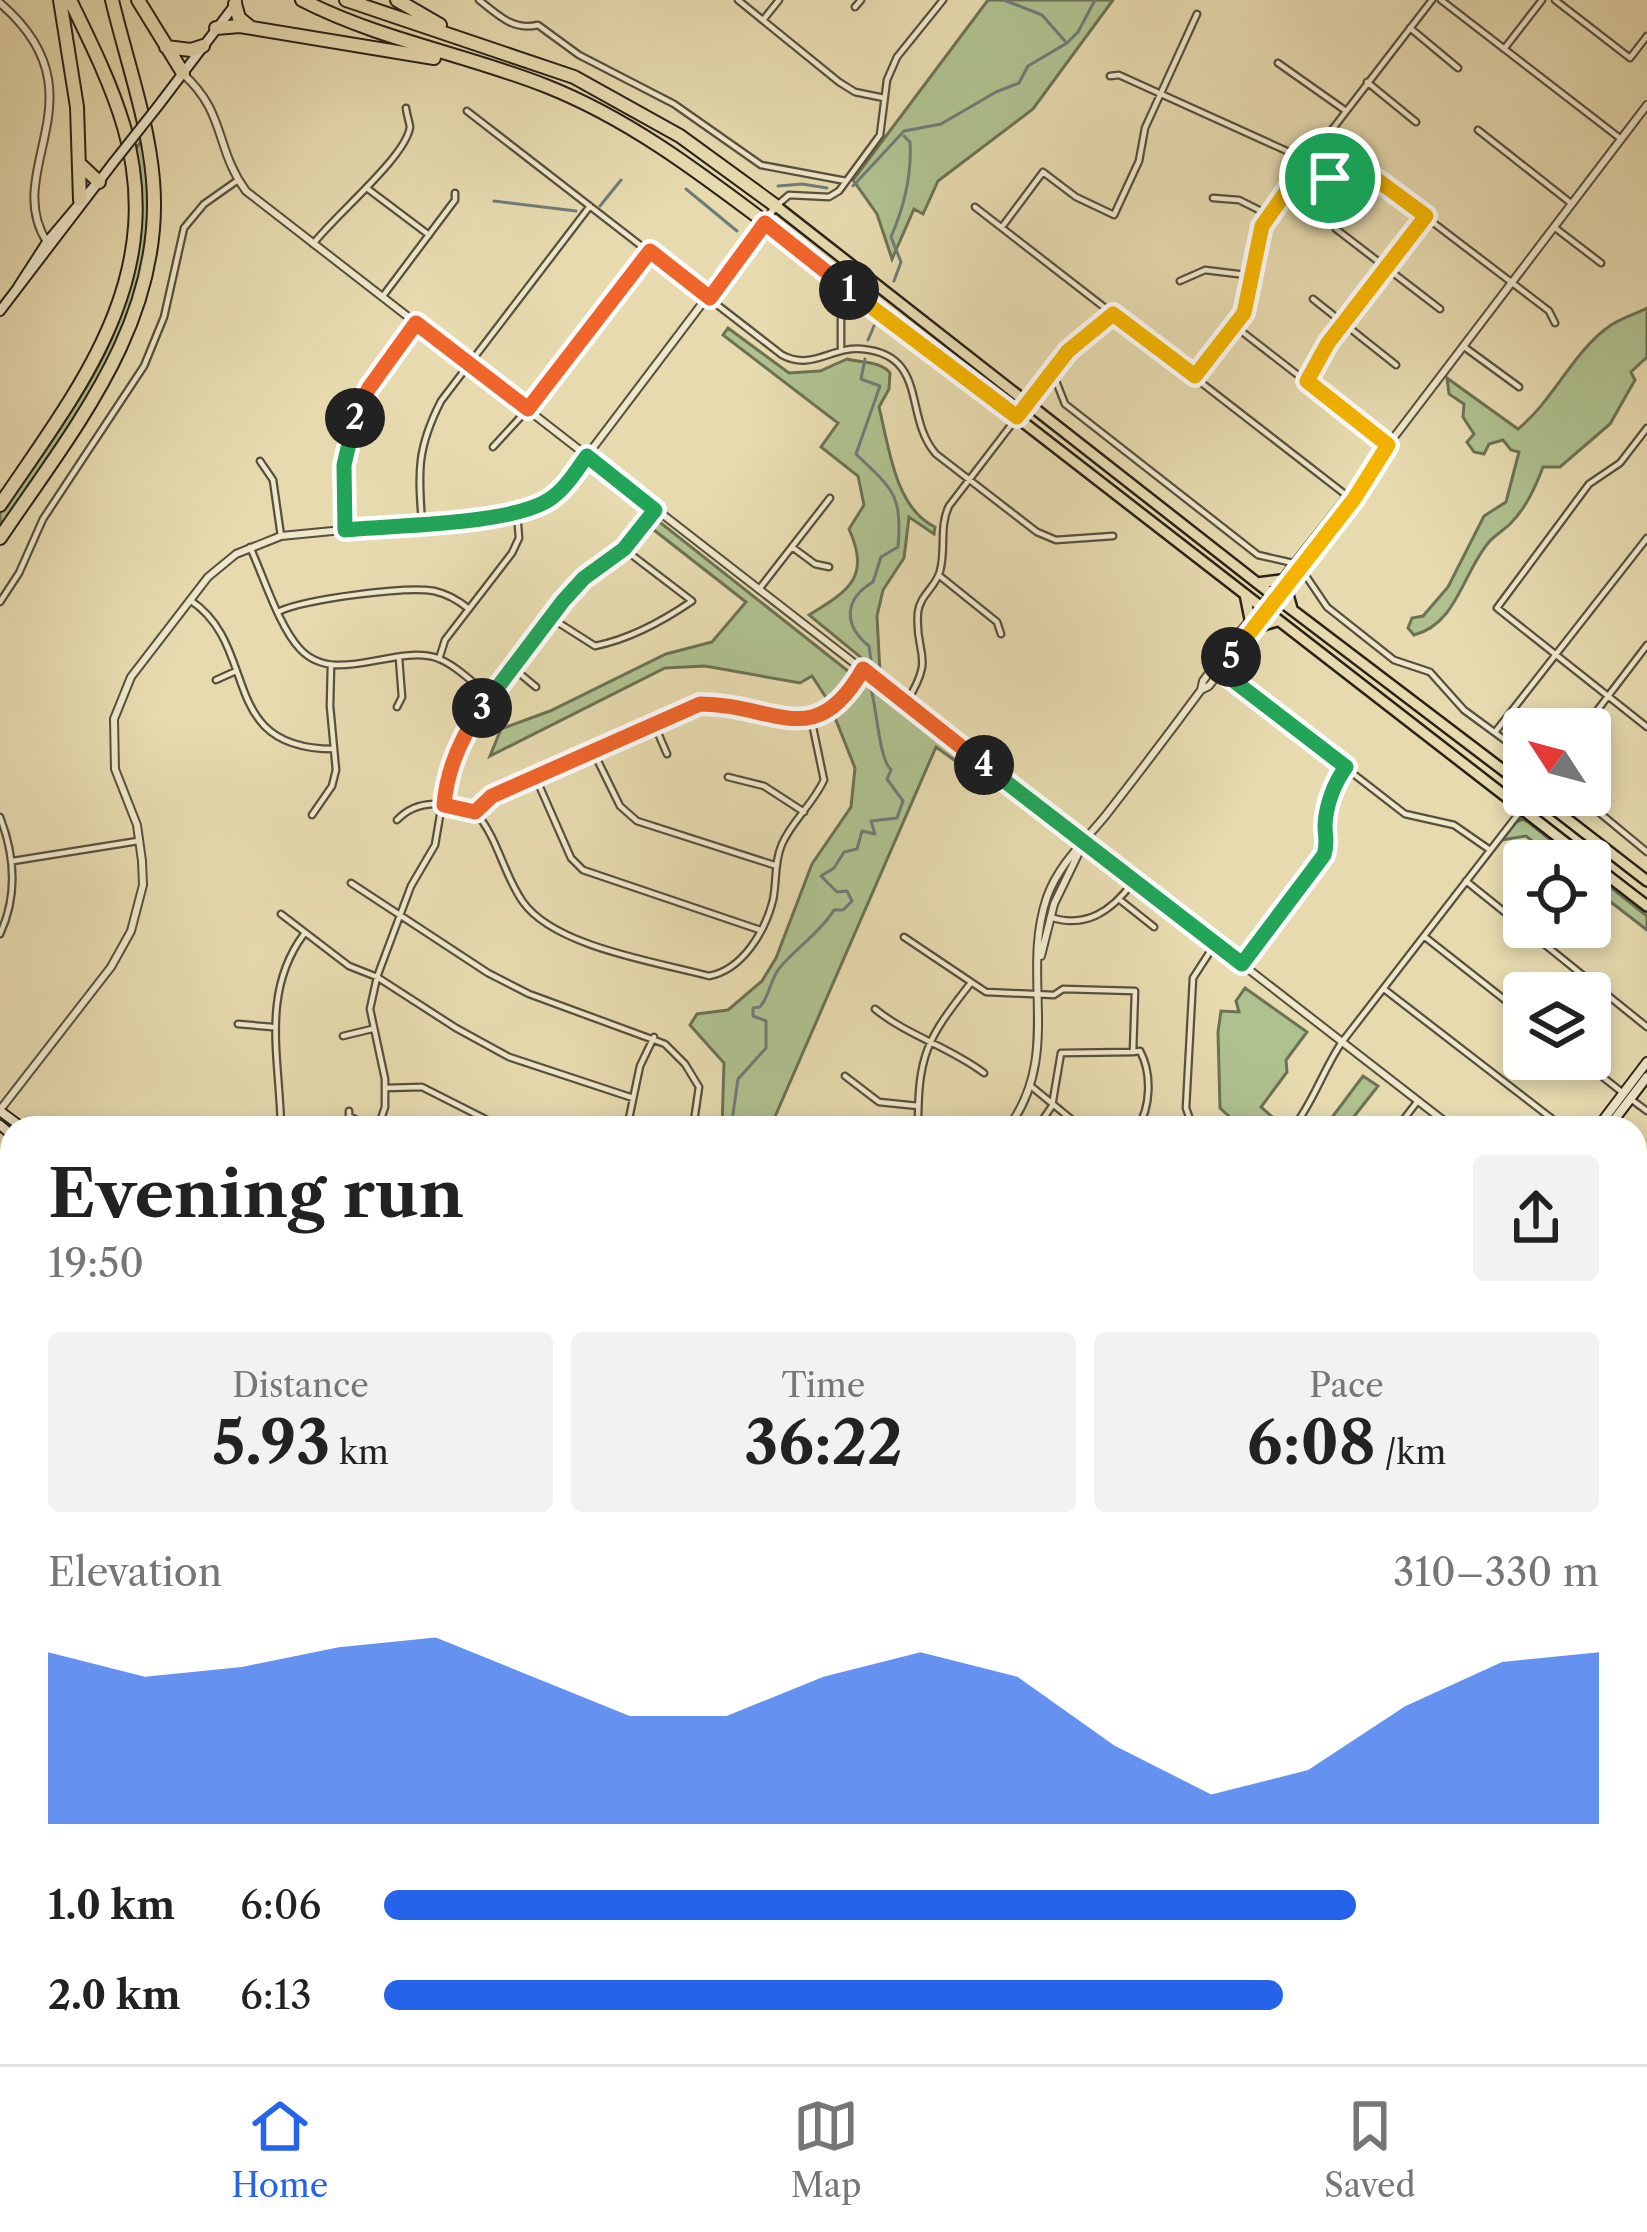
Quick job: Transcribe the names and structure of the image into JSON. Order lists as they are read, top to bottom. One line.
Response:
{"north":"top left","page":{"pins":["1","2","5","3","4"],"heading":["Evening run","19:50"],"stats":[["Distance","5.93 km"],["Time","36:22"],["Pace","6:08 /km"]],"chart":["Elevation","310–330 m"],"list":[{"name":"1.0 km","note":"6:06"},{"name":"2.0 km","note":"6:13"}],"tabs":["Home","Map","Saved"]}}
